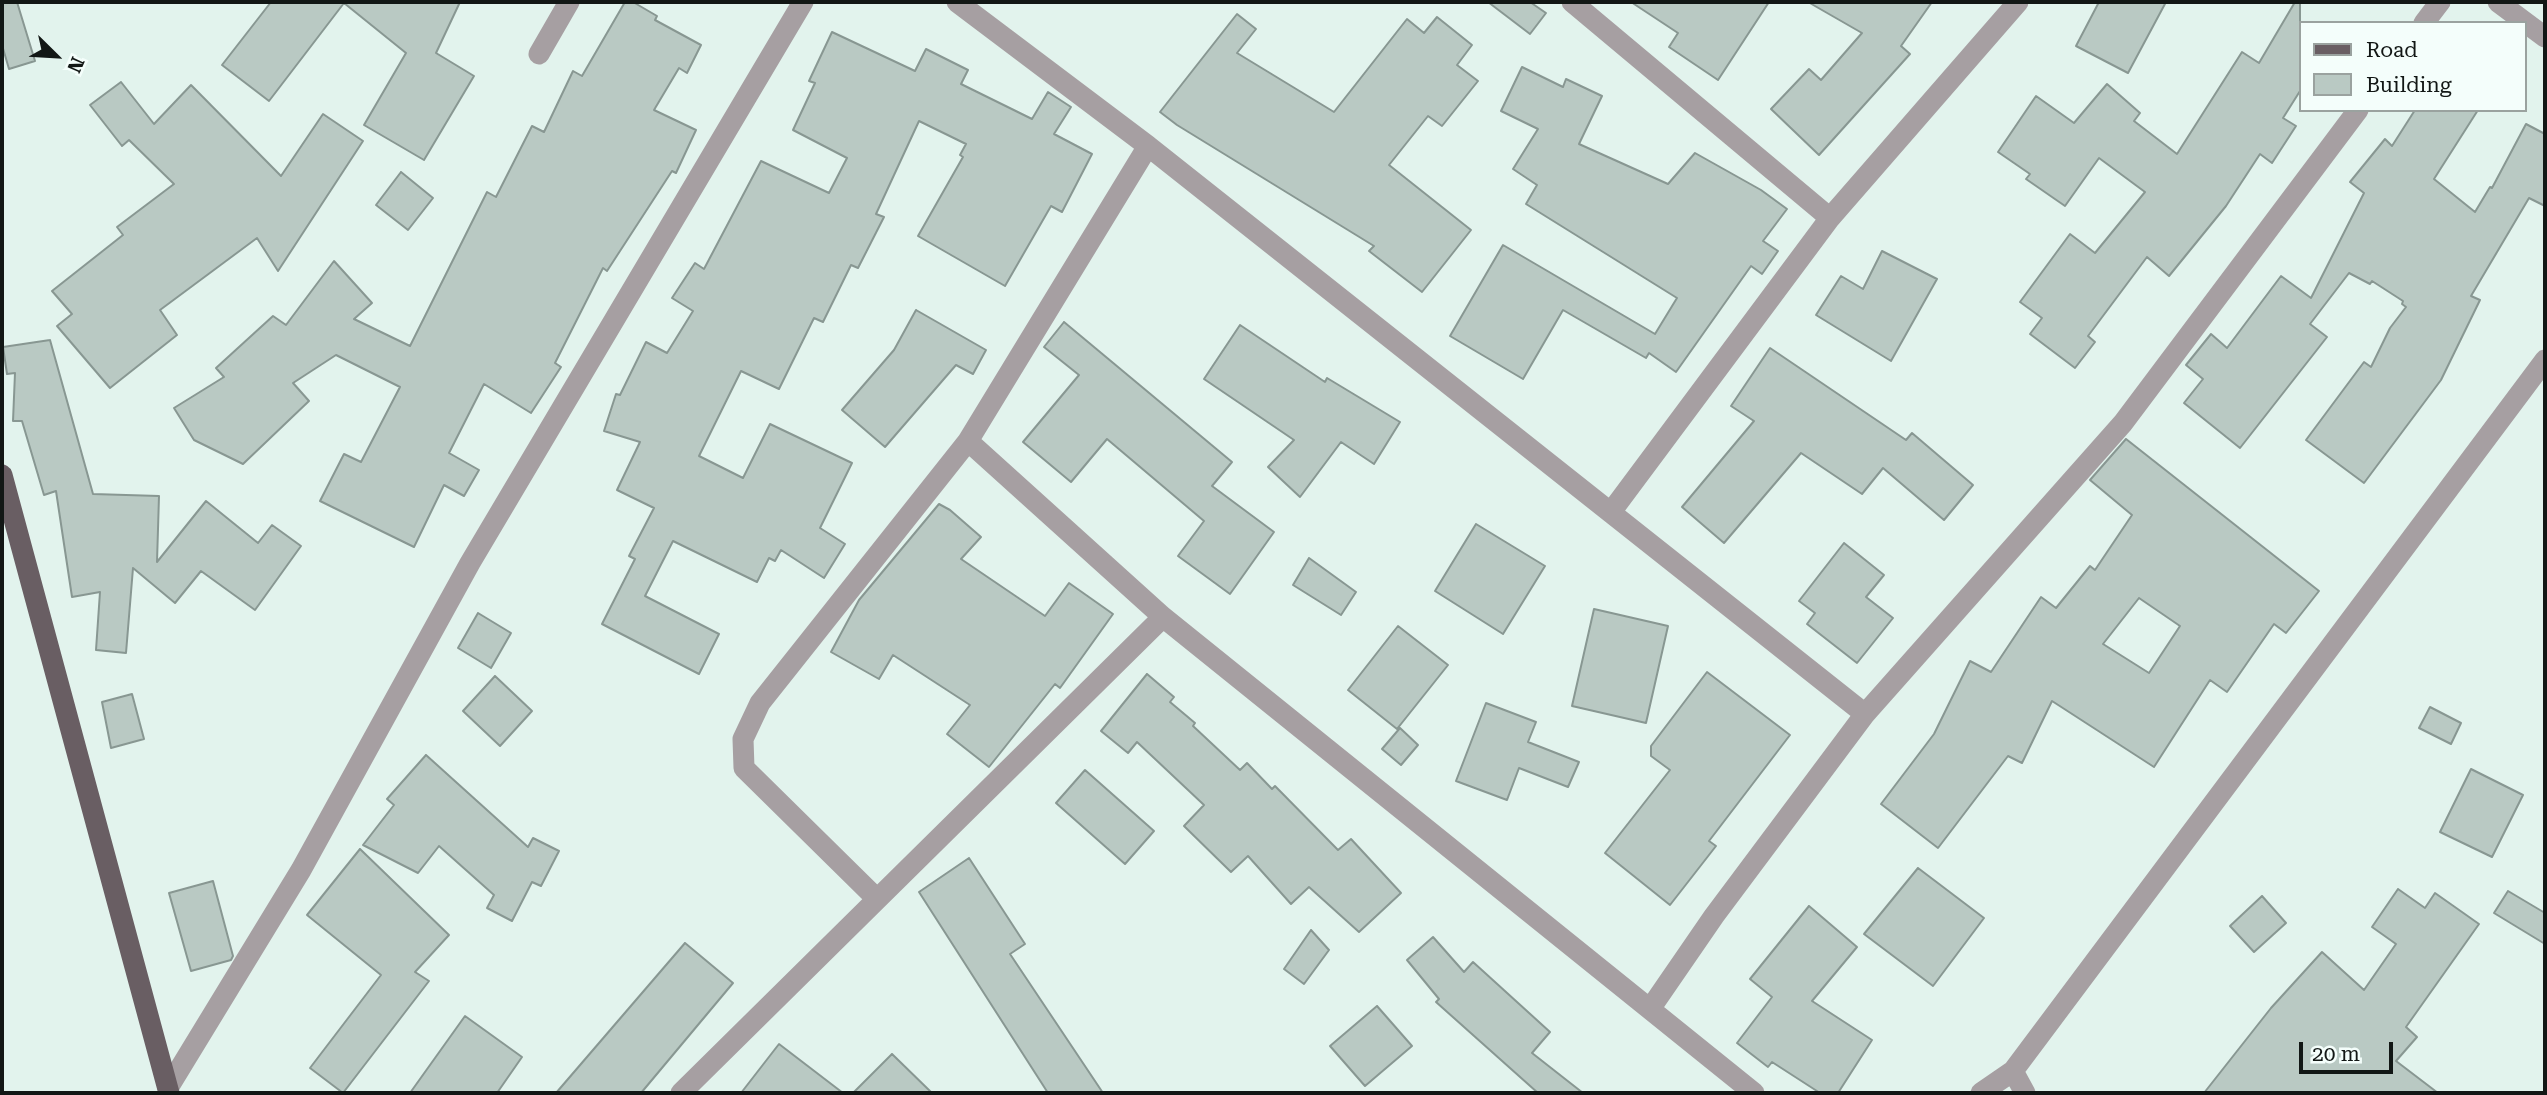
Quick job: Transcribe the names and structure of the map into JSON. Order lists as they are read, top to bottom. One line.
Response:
{"legend":["Road","Building"],"scale_bar":"20 m","north":"bottom right"}
